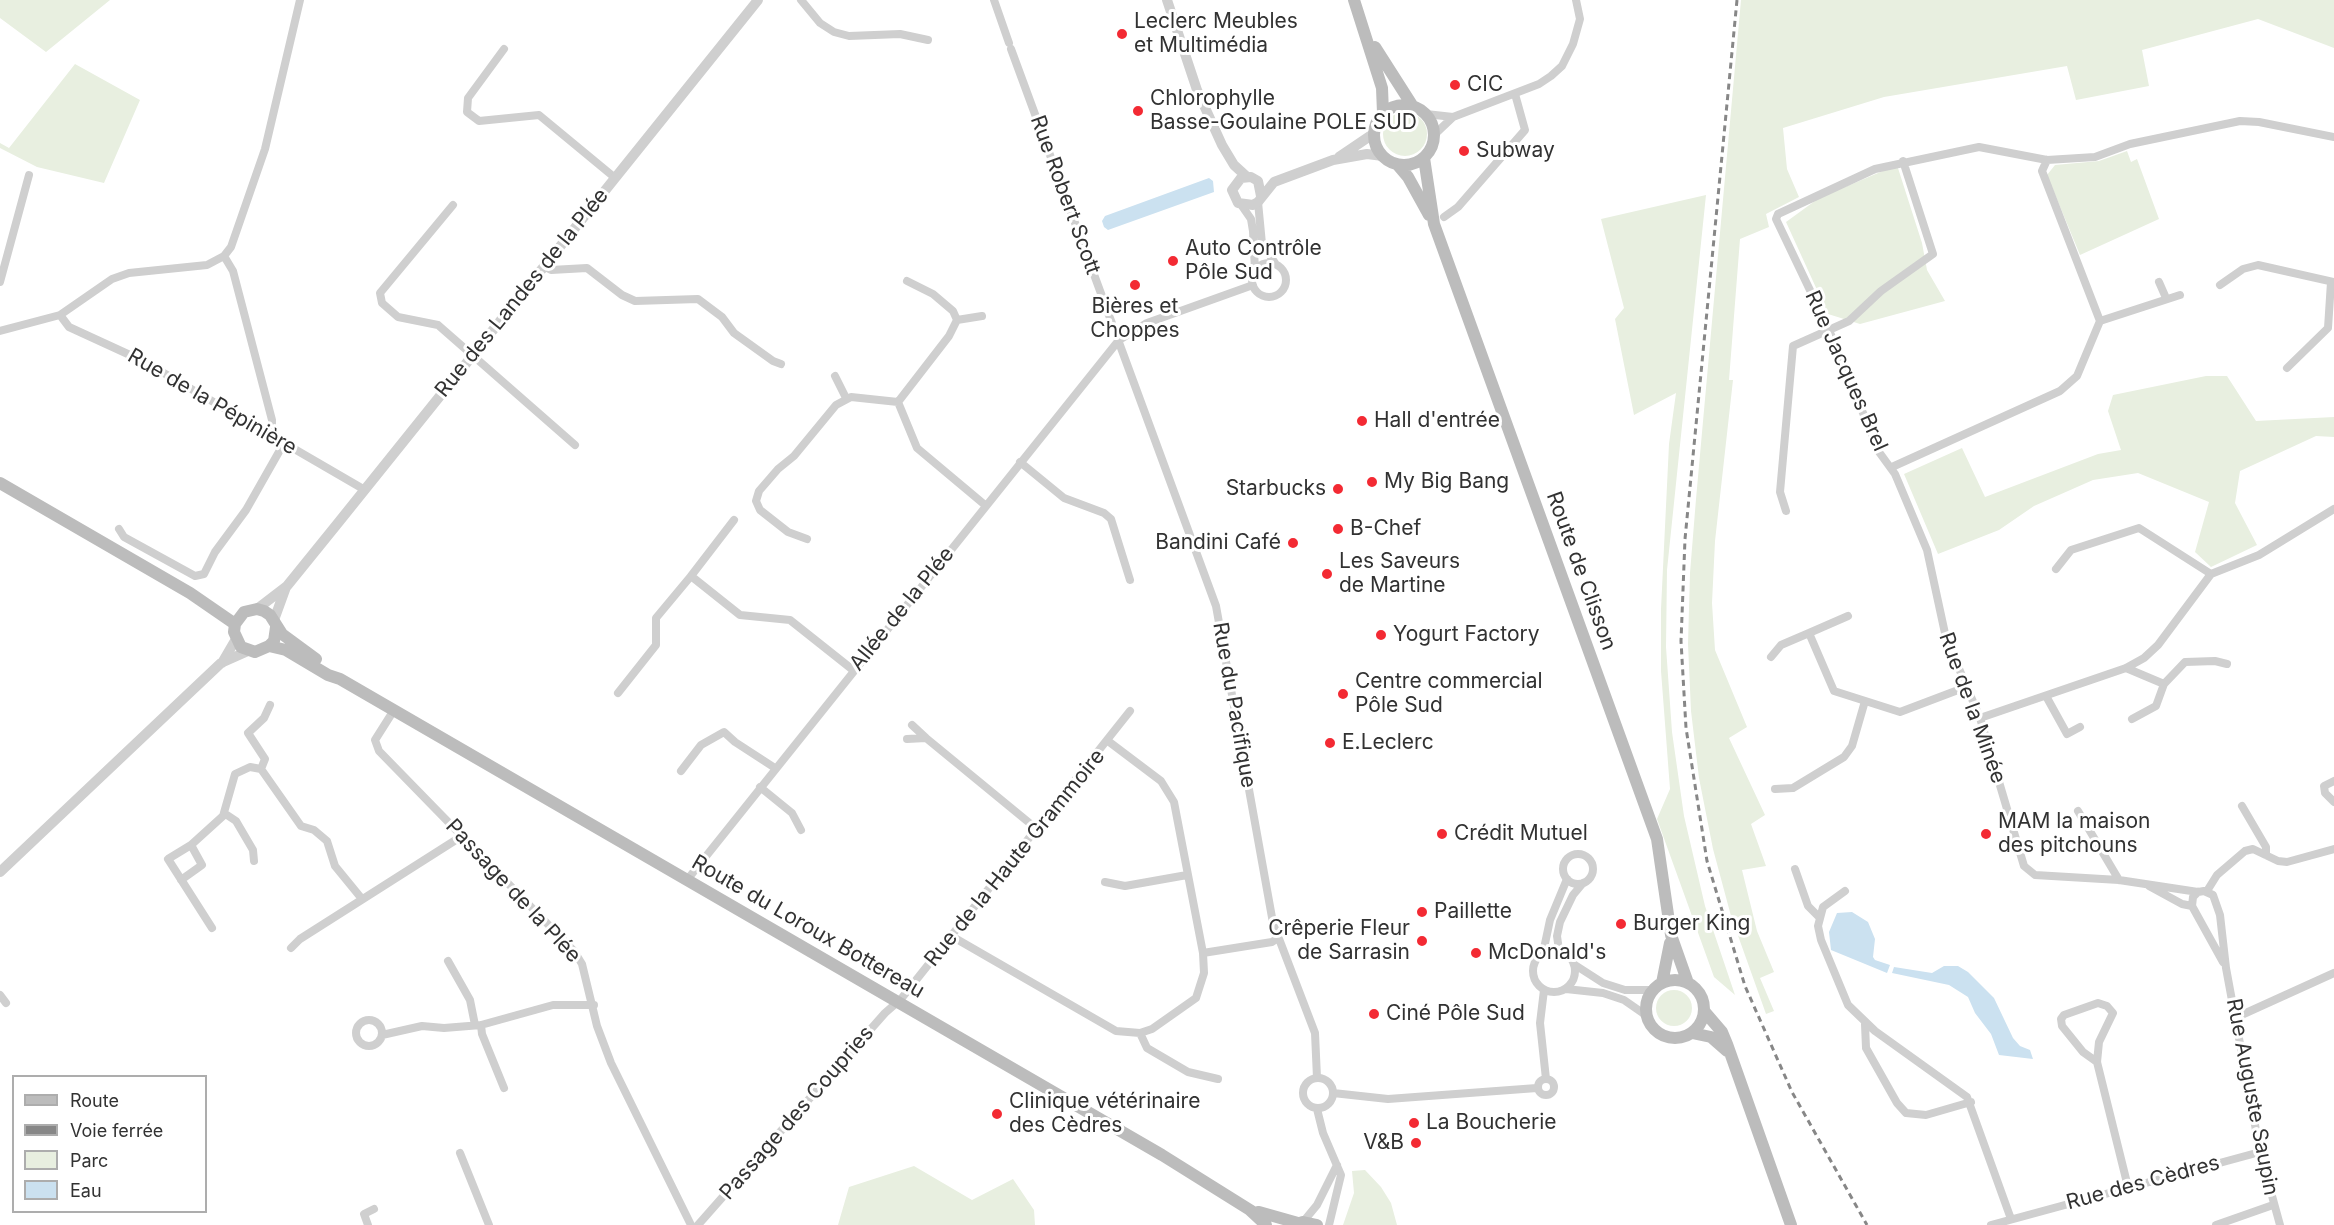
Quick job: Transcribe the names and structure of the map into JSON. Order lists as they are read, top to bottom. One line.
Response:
{"streets":{"main road":["Route de Clisson","Route du Loroux Bottereau"],"street":["Rue Robert Scott","Rue des Landes de la Plée","Rue Jacques Brel","Rue de la Pépinière","Allée de la Plée","Rue du Pacifique","Rue de la Minée","Rue de la Haute Grammoire","Passage de la Plée","Rue Auguste Saupin","Passage des Coupries","Rue des Cèdres"]},"crossings":[["Rue Robert Scott","Allée de la Plée"],["Rue Robert Scott","Rue du Pacifique"],["Rue des Landes de la Plée","Rue de la Pépinière"],["Rue Jacques Brel","Rue de la Minée"],["Allée de la Plée","Rue du Pacifique"],["Allée de la Plée","Route du Loroux Bottereau"],["Rue de la Minée","Rue Auguste Saupin"],["Rue de la Haute Grammoire","Route du Loroux Bottereau"],["Rue de la Haute Grammoire","Passage des Coupries"],["Passage de la Plée","Route du Loroux Bottereau"],["Route du Loroux Bottereau","Passage des Coupries"],["Rue Auguste Saupin","Rue des Cèdres"]],"places":["Leclerc Meubles et Multimédia","CIC","Chlorophylle Basse-Goulaine POLE SUD","Subway","Auto Contrôle Pôle Sud","Bières et Choppes","Hall d'entrée","My Big Bang","Starbucks","B-Chef","Bandini Café","Les Saveurs de Martine","Yogurt Factory","Centre commercial Pôle Sud","E.Leclerc","Crédit Mutuel","MAM la maison des pitchouns","Paillette","Burger King","Crêperie Fleur de Sarrasin","McDonald's","Ciné Pôle Sud","Clinique vétérinaire des Cèdres","La Boucherie","V&B"],"legend":["Route","Voie ferrée","Parc","Eau"]}
